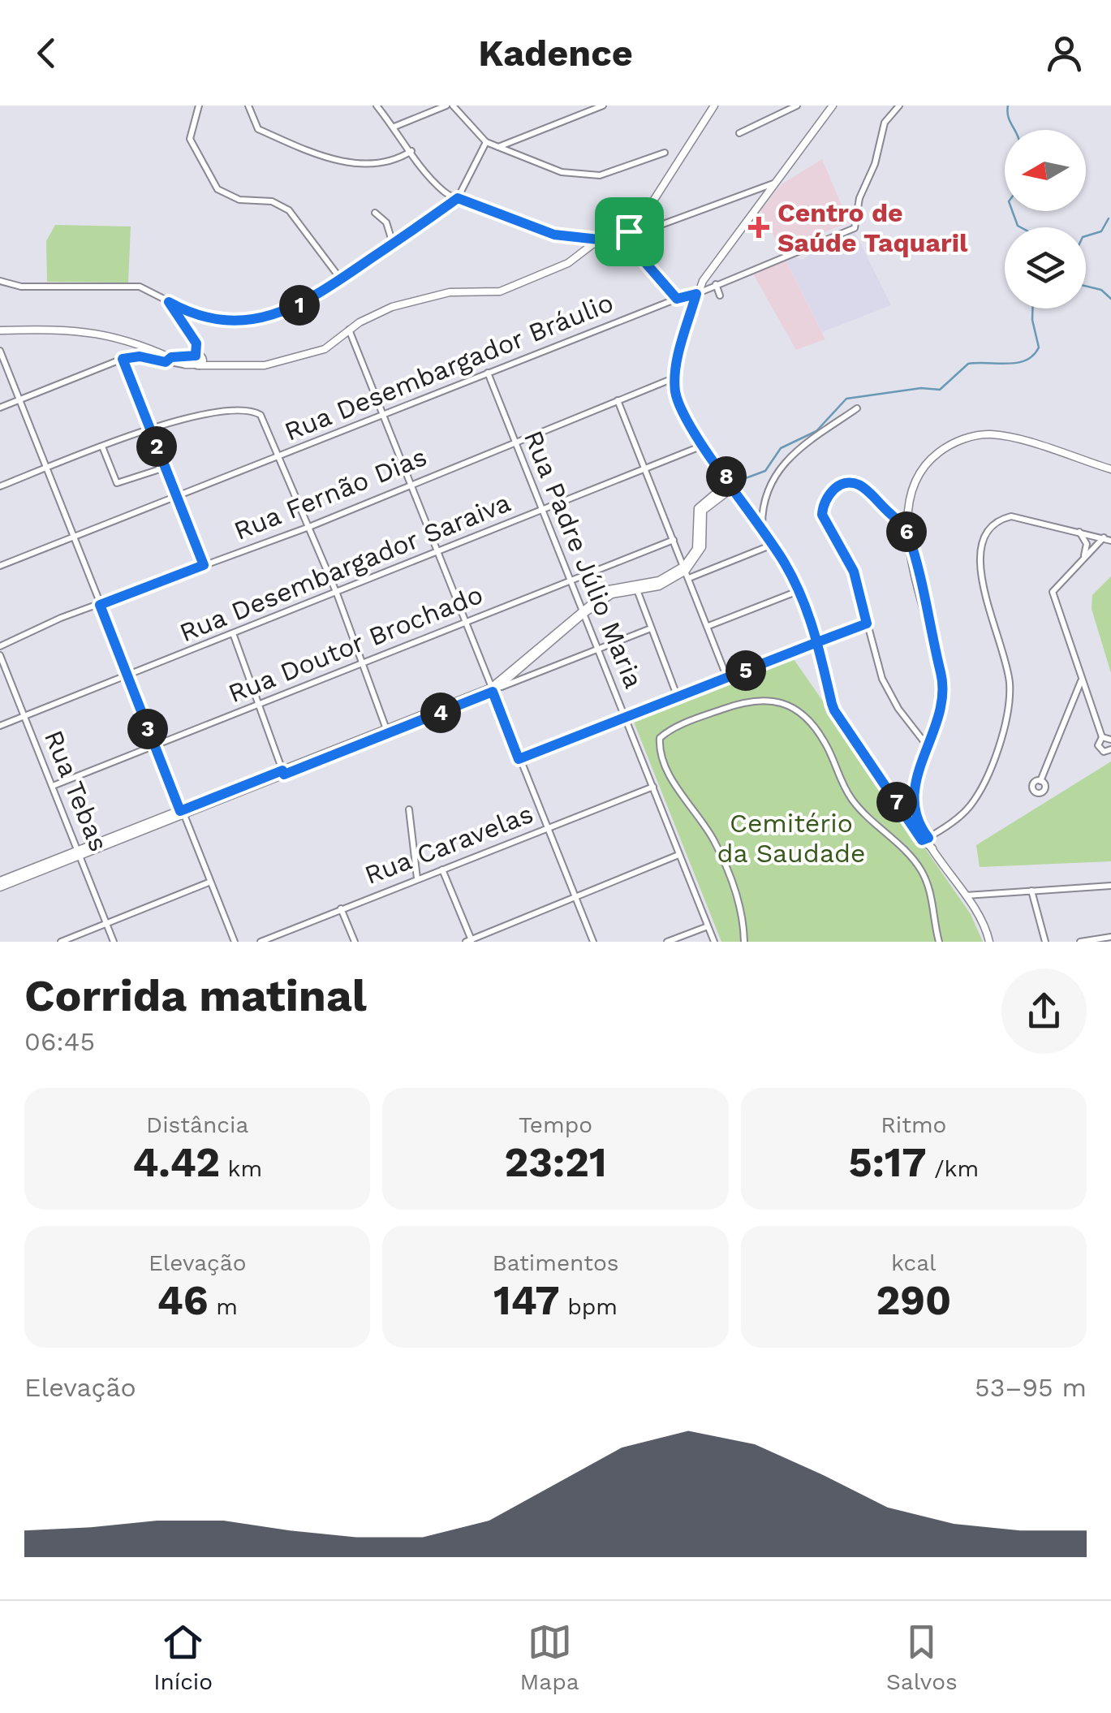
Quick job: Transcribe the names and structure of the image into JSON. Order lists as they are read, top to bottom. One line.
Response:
{"streets":{"street":["Rua Desembargador Bráulio","Rua Fernão Dias","Rua Padre Júlio Maria","Rua Desembargador Saraiva","Rua Doutor Brochado","Rua Tebas","Rua Caravelas"]},"crossings":[["Rua Desembargador Bráulio","Rua Padre Júlio Maria"],["Rua Fernão Dias","Rua Padre Júlio Maria"],["Rua Padre Júlio Maria","Rua Desembargador Saraiva"],["Rua Padre Júlio Maria","Rua Doutor Brochado"],["Rua Padre Júlio Maria","Rua Caravelas"],["Rua Desembargador Saraiva","Rua Tebas"],["Rua Doutor Brochado","Rua Tebas"]],"parks":["Cemitério da Saudade"],"places":{"health":["Centro de Saúde Taquaril"]},"north":"left","page":{"header":"Kadence","pins":["1","2","8","6","5","4","3","7"],"heading":["Corrida matinal","06:45"],"stats":[["Distância","4.42 km"],["Tempo","23:21"],["Ritmo","5:17 /km"],["Elevação","46 m"],["Batimentos","147 bpm"],["kcal","290"]],"chart":["Elevação","53–95 m"],"tabs":["Início","Mapa","Salvos"]}}
